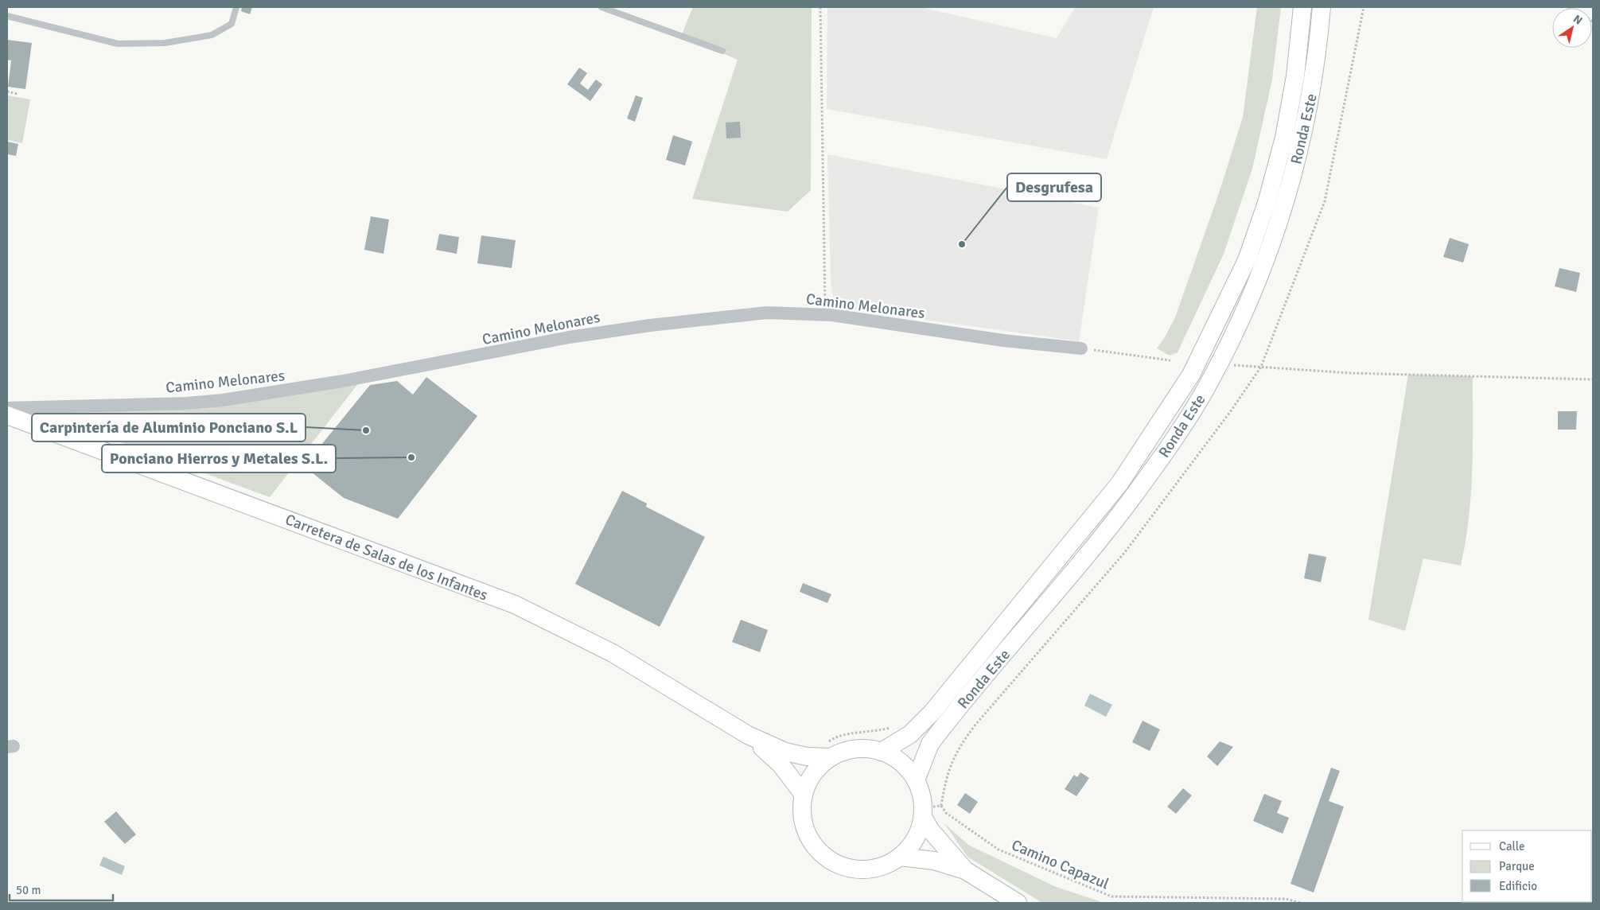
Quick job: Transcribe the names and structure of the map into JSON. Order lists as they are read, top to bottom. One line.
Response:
{"streets":{"main road":["Ronda Este","Carretera de Salas de los Infantes"],"street":["Camino Melonares"],"path":["Camino Capazul"]},"crossings":[["Ronda Este","Carretera de Salas de los Infantes"],["Ronda Este","Camino Capazul"],["Carretera de Salas de los Infantes","Camino Capazul"]],"places":["Desgrufesa","Carpintería de Aluminio Ponciano S.L","Ponciano Hierros y Metales S.L."],"legend":["Calle","Parque","Edificio"],"scale_bar":"50 m","north":"top right"}
